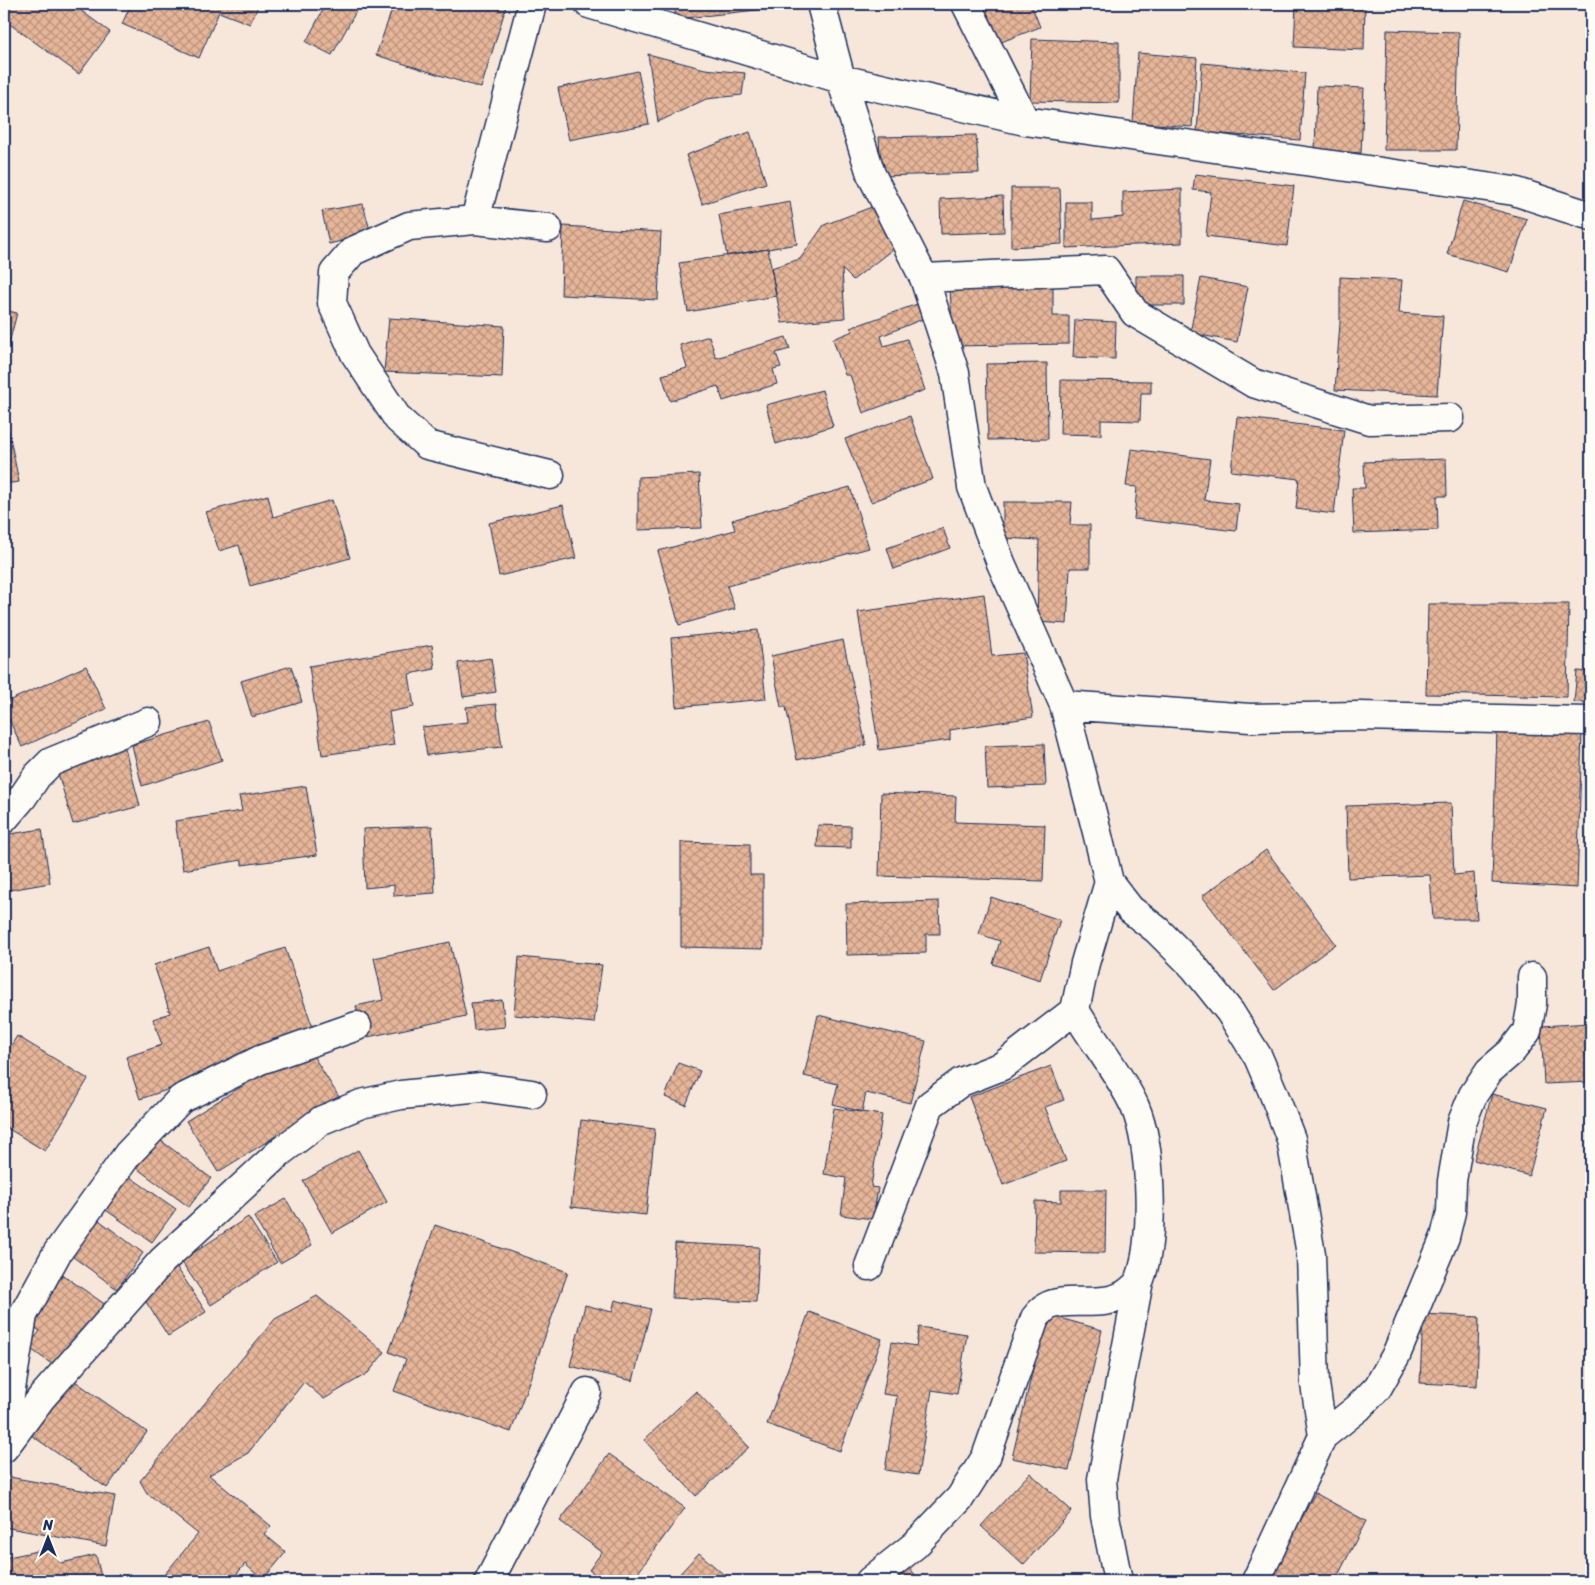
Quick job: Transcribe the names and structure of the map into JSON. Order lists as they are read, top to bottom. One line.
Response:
{"north":"top"}
